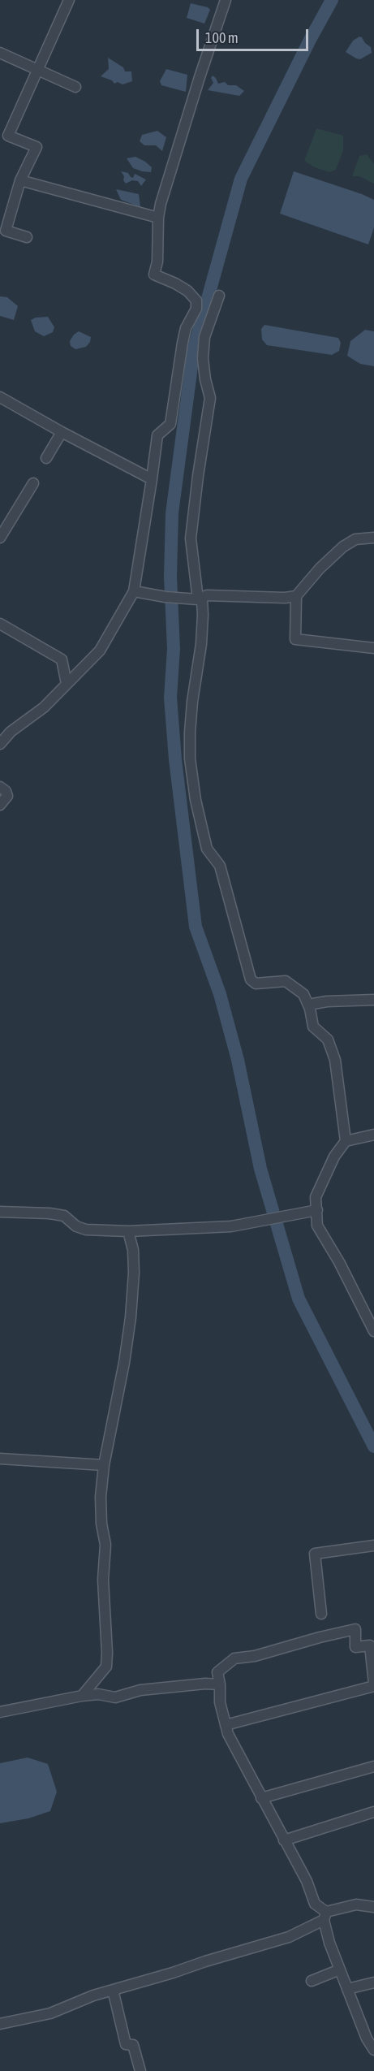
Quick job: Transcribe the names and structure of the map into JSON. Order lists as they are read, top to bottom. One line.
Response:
{"scale_bar":"100 m"}
